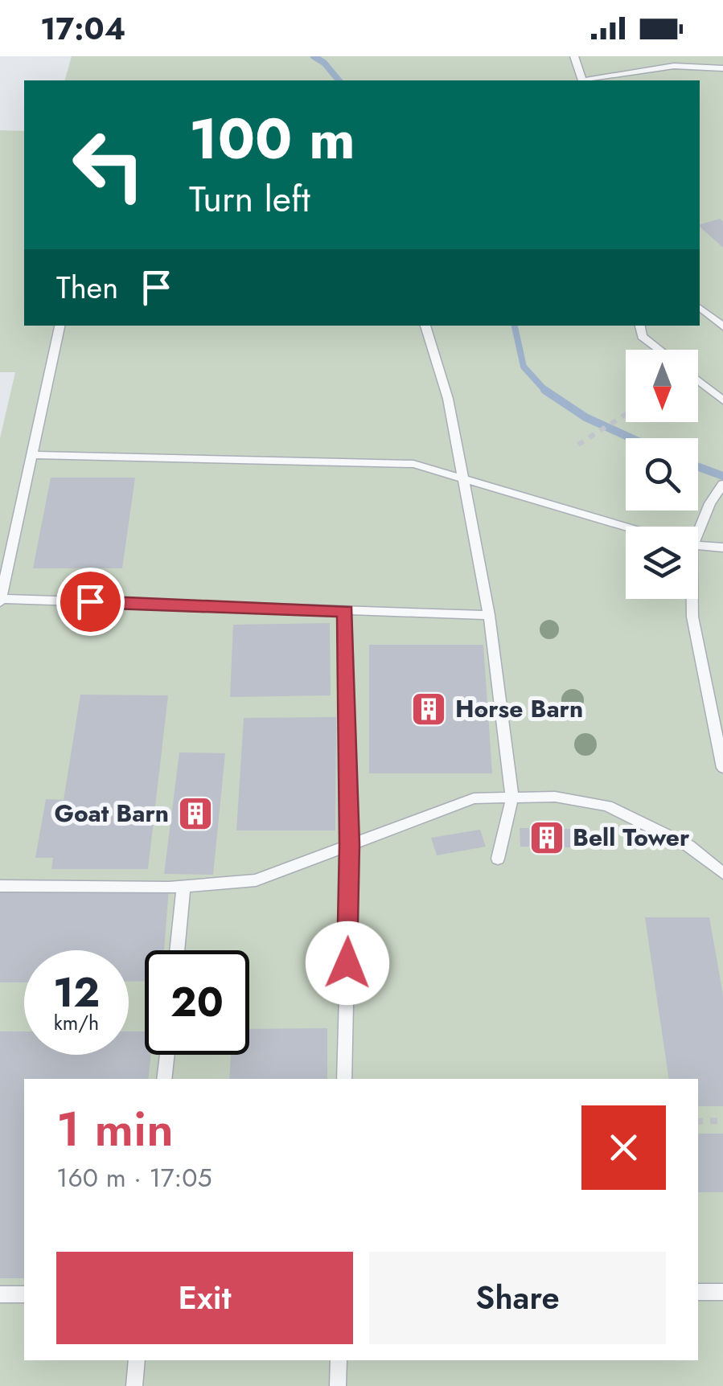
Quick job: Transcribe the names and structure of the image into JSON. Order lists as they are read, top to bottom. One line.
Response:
{"places":{"building":["Horse Barn","Goat Barn","Bell Tower"]},"north":"bottom","page":{"status":"17:04","turn":["100 m","Turn left"],"then":"Then","speed":"12 km/h","limit":"20","heading":["1 min","160 m · 17:05"],"buttons":["Exit","Share"]}}
